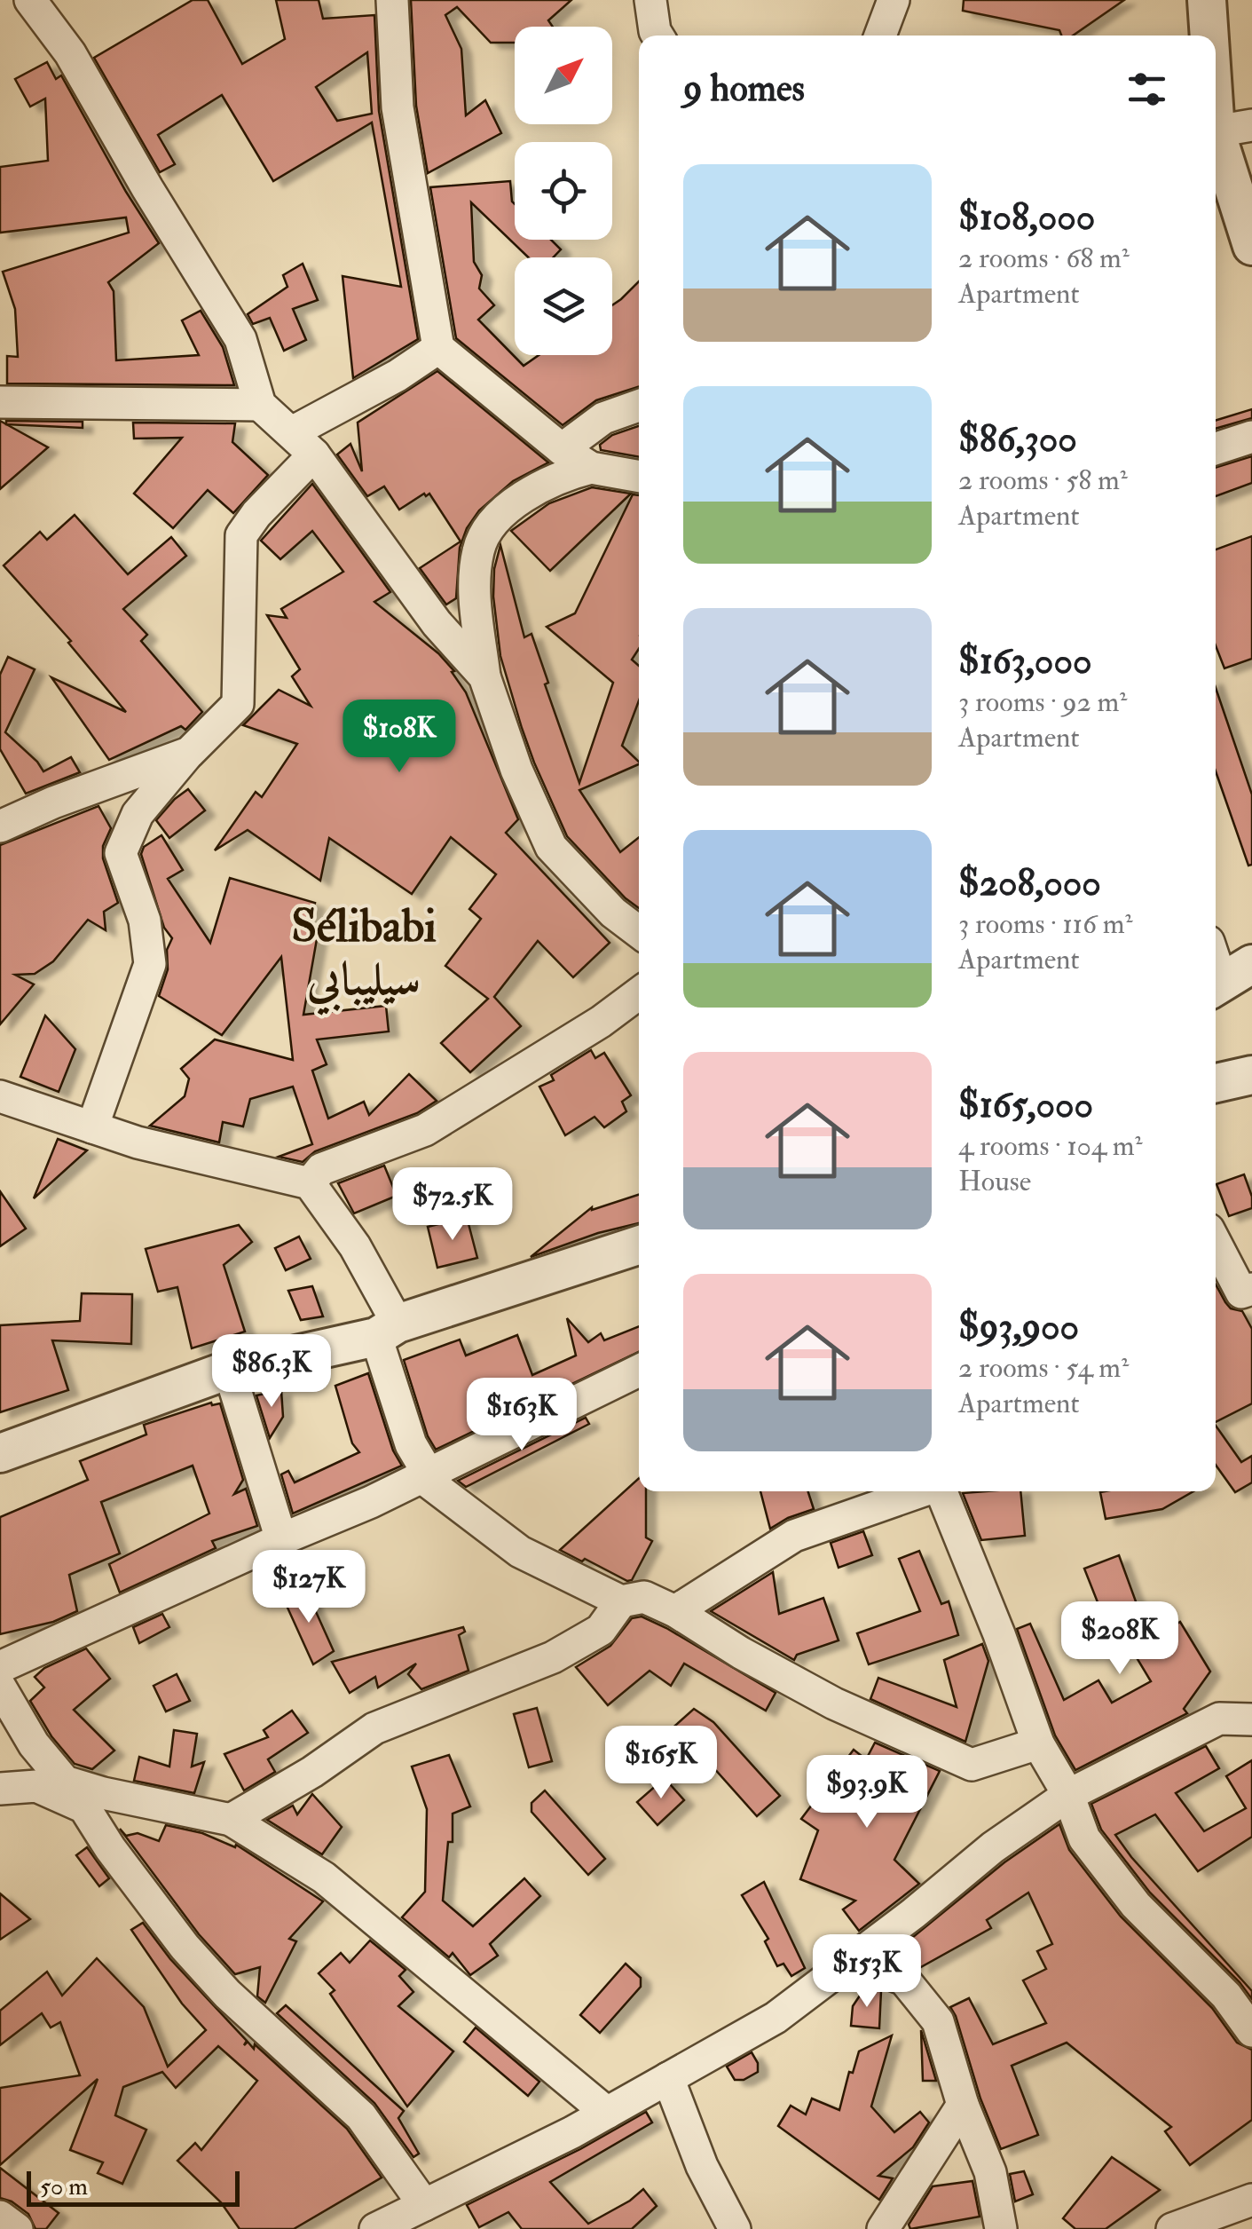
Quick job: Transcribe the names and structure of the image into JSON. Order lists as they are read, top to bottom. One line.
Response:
{"districts":["Sélibabi سيليبابي"],"scale_bar":"50 m","north":"top right","page":{"heading":"9 homes","list":[{"name":"$108,000","note":"2 rooms · 68 m² · Apartment"},{"name":"$86,300","note":"2 rooms · 58 m² · Apartment"},{"name":"$163,000","note":"3 rooms · 92 m² · Apartment"},{"name":"$208,000","note":"3 rooms · 116 m² · Apartment"},{"name":"$165,000","note":"4 rooms · 104 m² · House"},{"name":"$93,900","note":"2 rooms · 54 m² · Apartment"}],"price":["$108K","$72.5K","$86.3K","$163K","$127K","$208K","$165K","$93.9K","$153K"],"scale":"50 m"}}
